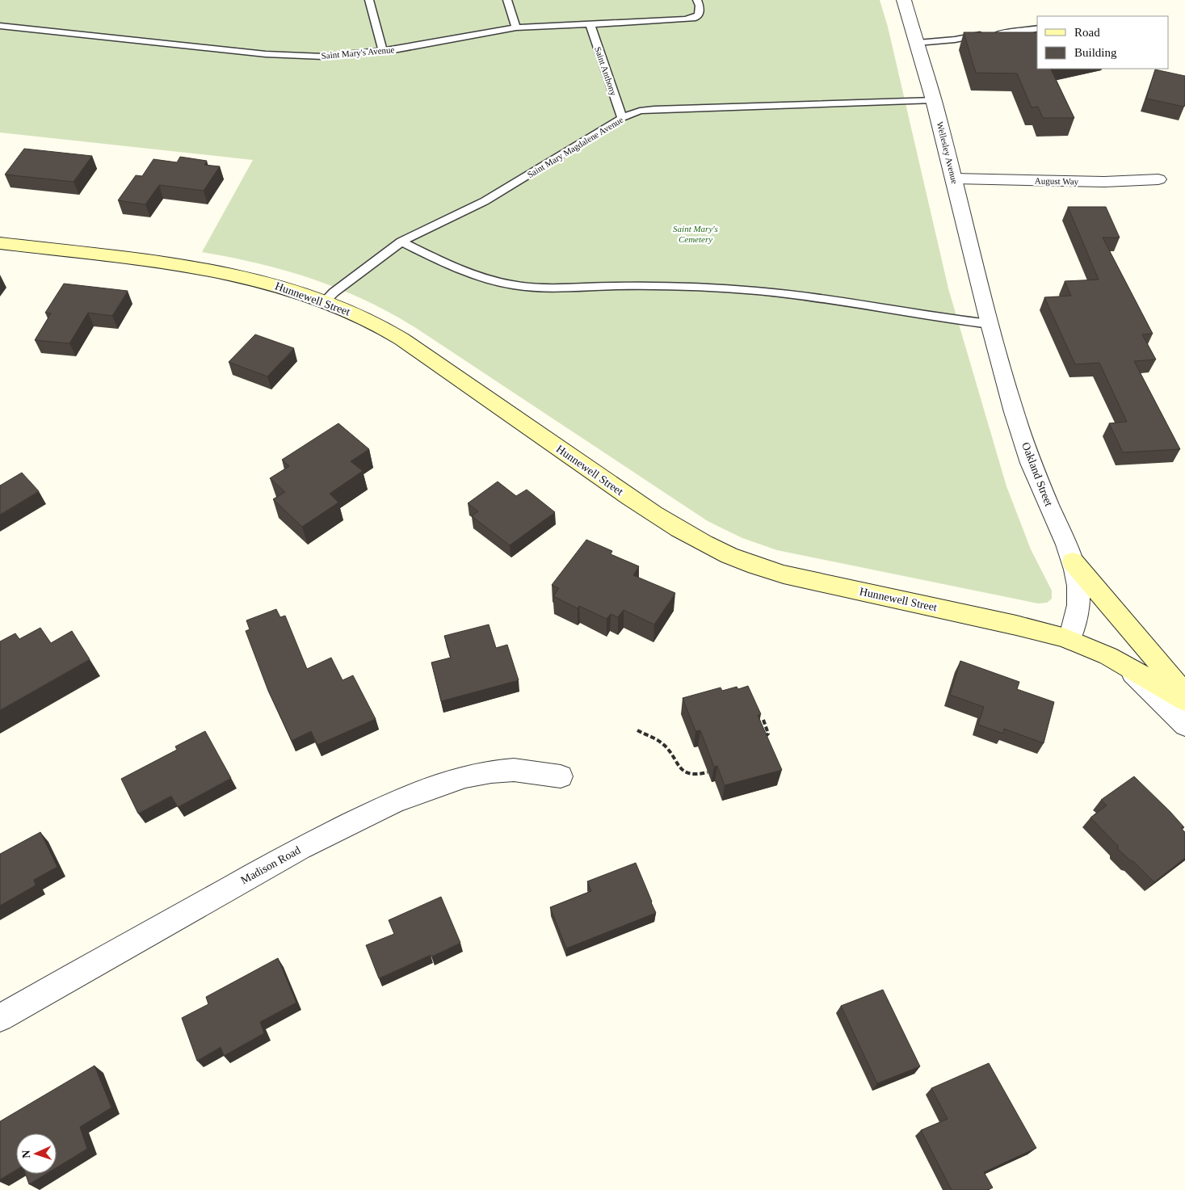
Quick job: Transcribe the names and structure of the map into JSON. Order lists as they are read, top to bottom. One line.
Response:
{"streets":{"main road":["Hunnewell Street"],"street":["Wellesley Avenue","August Way","Oakland Street","Madison Road"],"lane":["Saint Mary's Avenue","Saint Anthony","Saint Mary Magdalene Avenue"]},"crossings":[["Saint Mary's Avenue","Saint Anthony"],["Saint Anthony","Saint Mary Magdalene Avenue"],["Saint Mary Magdalene Avenue","Wellesley Avenue"],["Saint Mary Magdalene Avenue","Hunnewell Street"],["Wellesley Avenue","August Way"],["Wellesley Avenue","Oakland Street"],["Hunnewell Street","Oakland Street"]],"parks":["Saint Mary's Cemetery"],"legend":["Road","Building"],"north":"left"}
